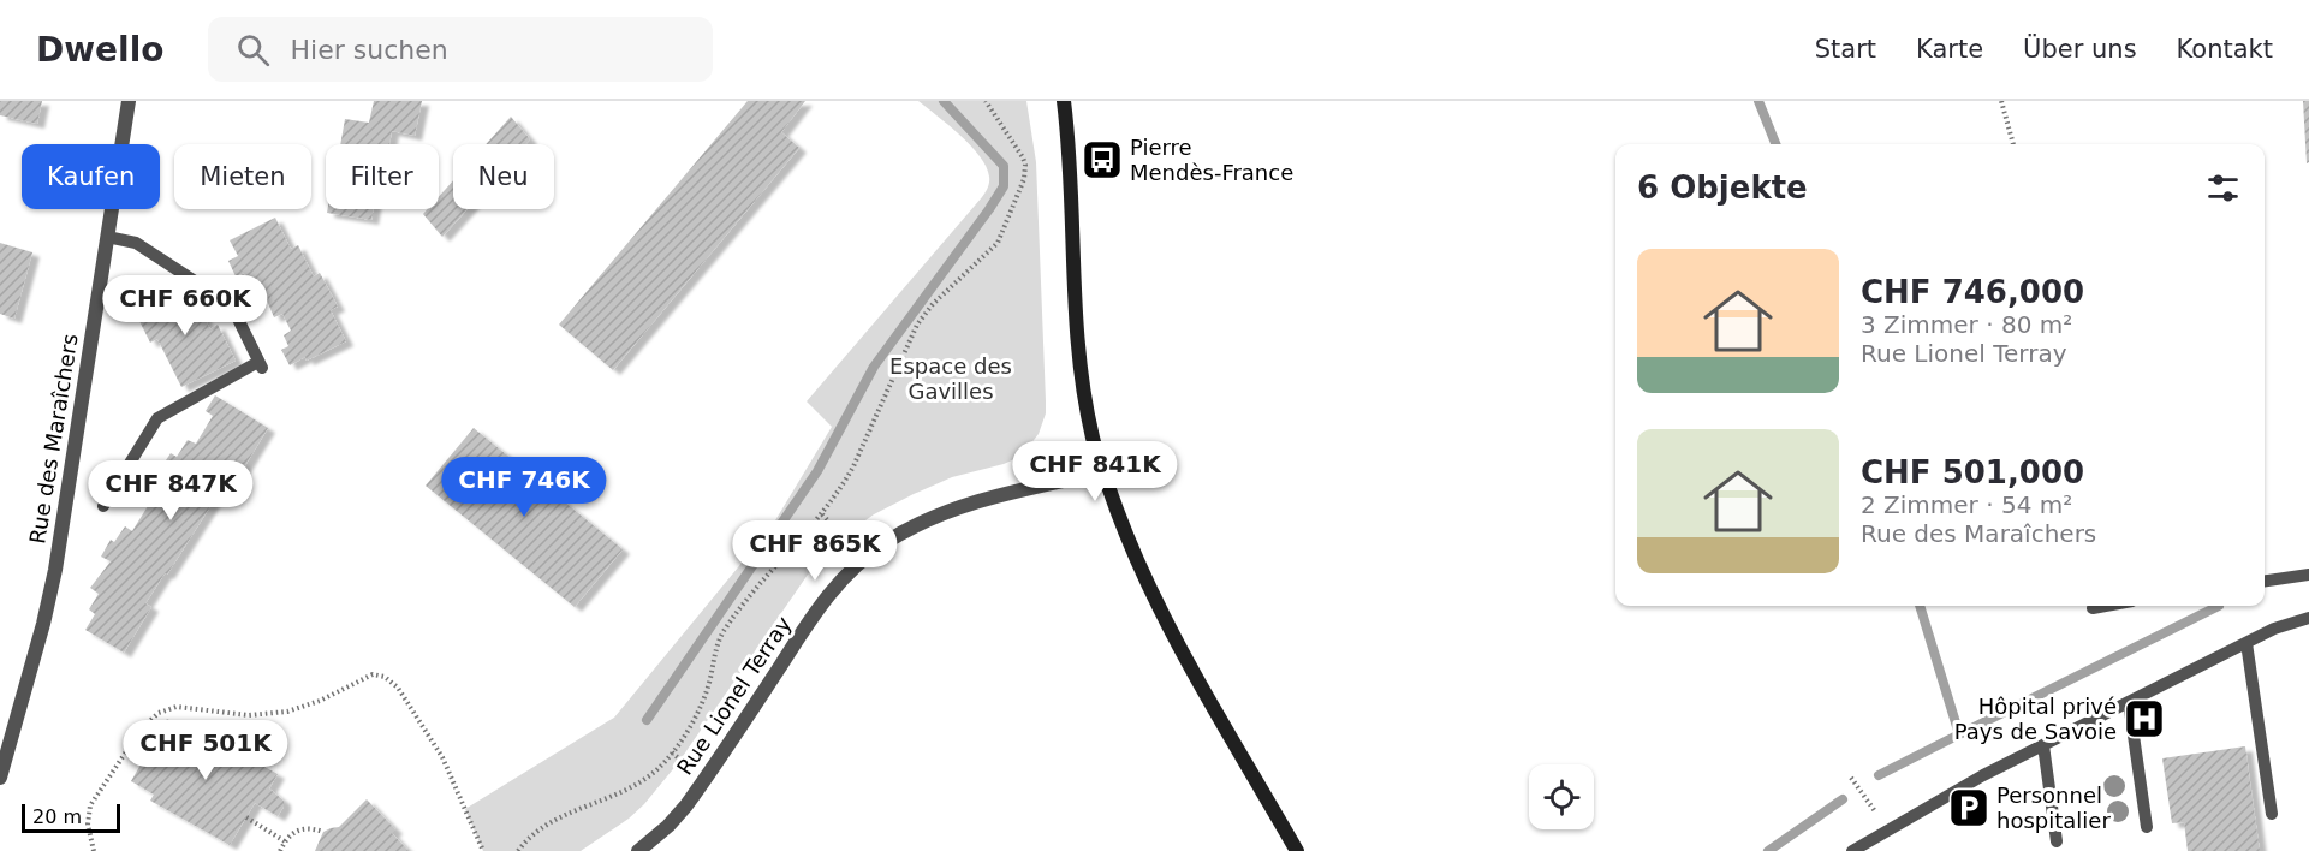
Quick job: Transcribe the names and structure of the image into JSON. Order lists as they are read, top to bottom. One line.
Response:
{"streets":{"street":["Rue des Maraîchers","Rue Lionel Terray"]},"parks":["Espace des Gavilles"],"places":{"bus stop":["Pierre Mendès-France"],"hospital":["Hôpital privé Pays de Savoie"],"parking":["Personnel hospitalier"]},"scale_bar":"20 m","page":{"header":"Dwello","search":"Hier suchen","nav":["Start","Karte","Über uns","Kontakt"],"chip":["Kaufen","Mieten","Filter","Neu"],"heading":"6 Objekte","list":[{"name":"CHF 746,000","note":"3 Zimmer · 80 m² · Rue Lionel Terray"},{"name":"CHF 501,000","note":"2 Zimmer · 54 m² · Rue des Maraîchers"}],"price":["CHF 660K","CHF 841K","CHF 746K","CHF 847K","CHF 865K","CHF 501K"],"scale":"20 m"}}
